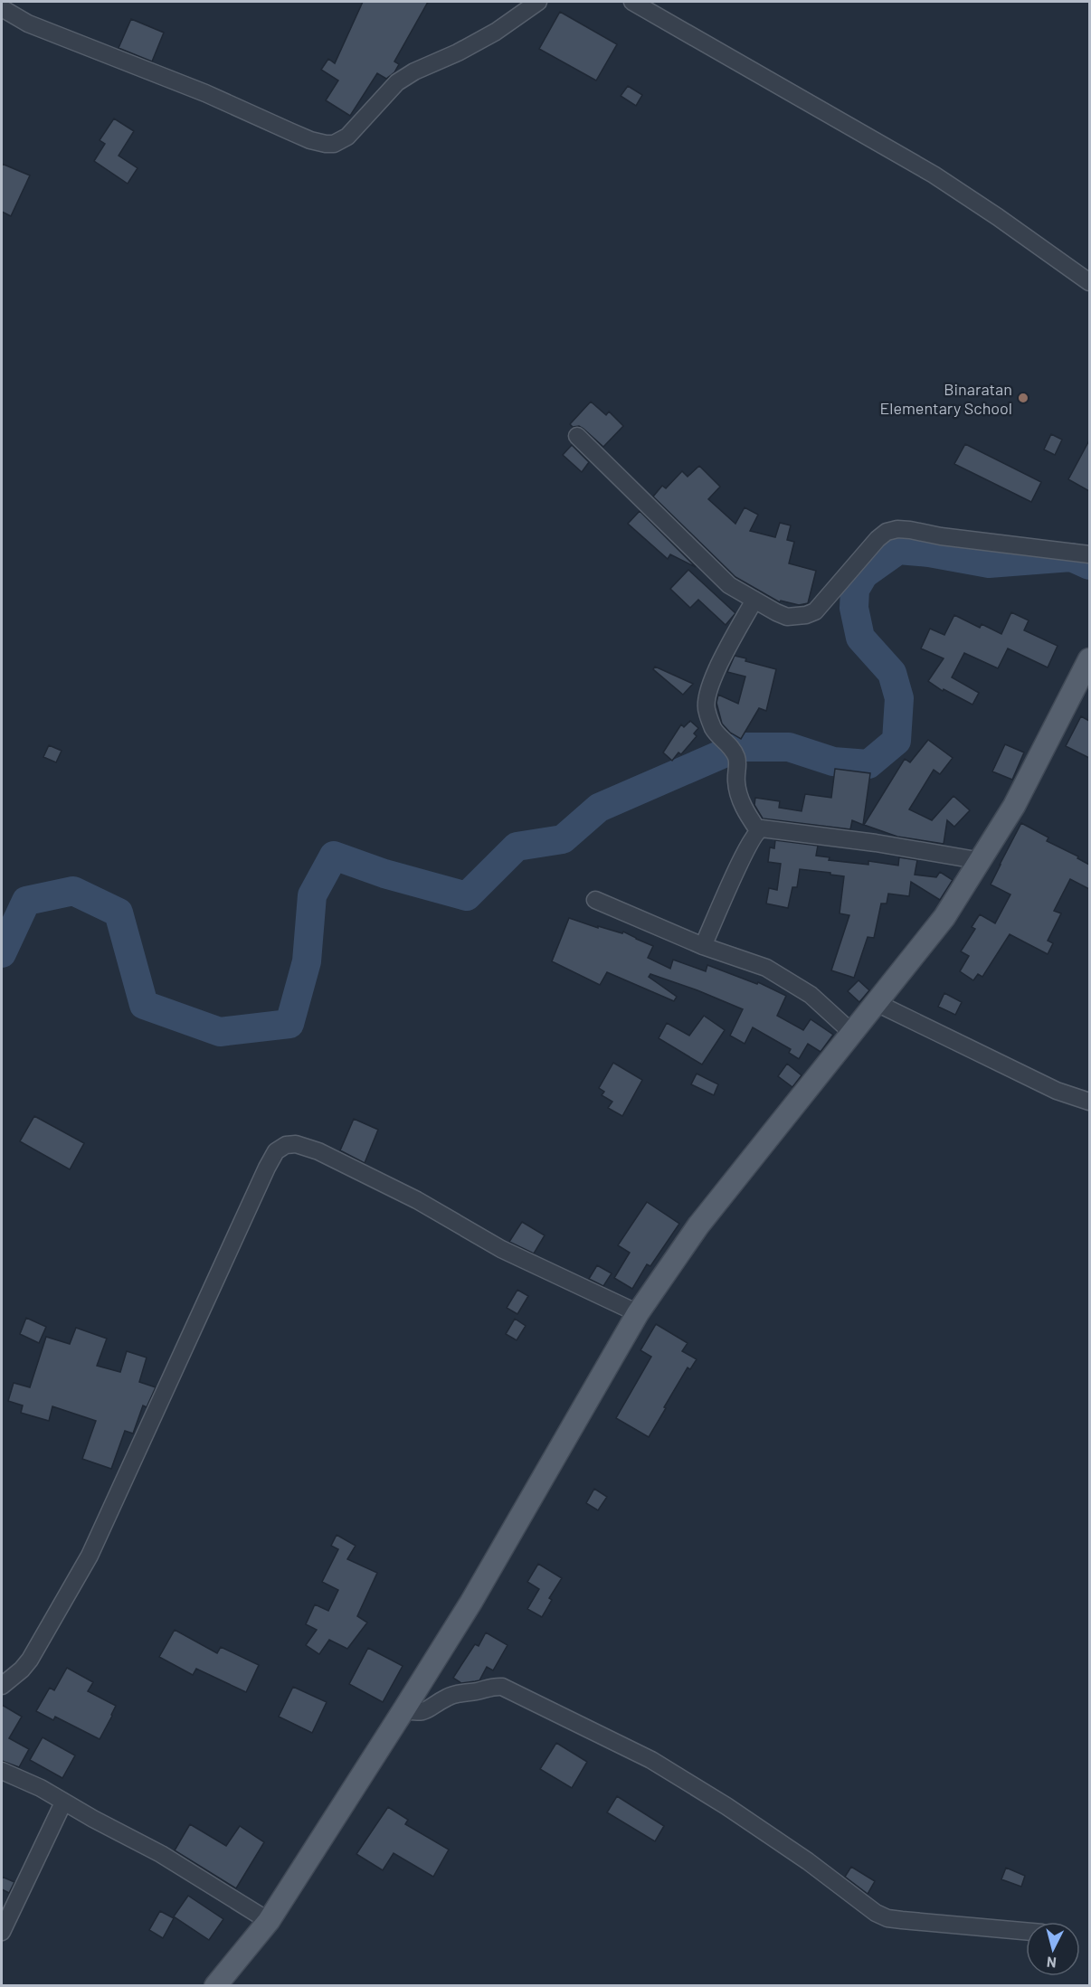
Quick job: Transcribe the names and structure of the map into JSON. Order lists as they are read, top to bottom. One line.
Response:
{"places":["Binaratan Elementary School"],"north":"bottom"}
